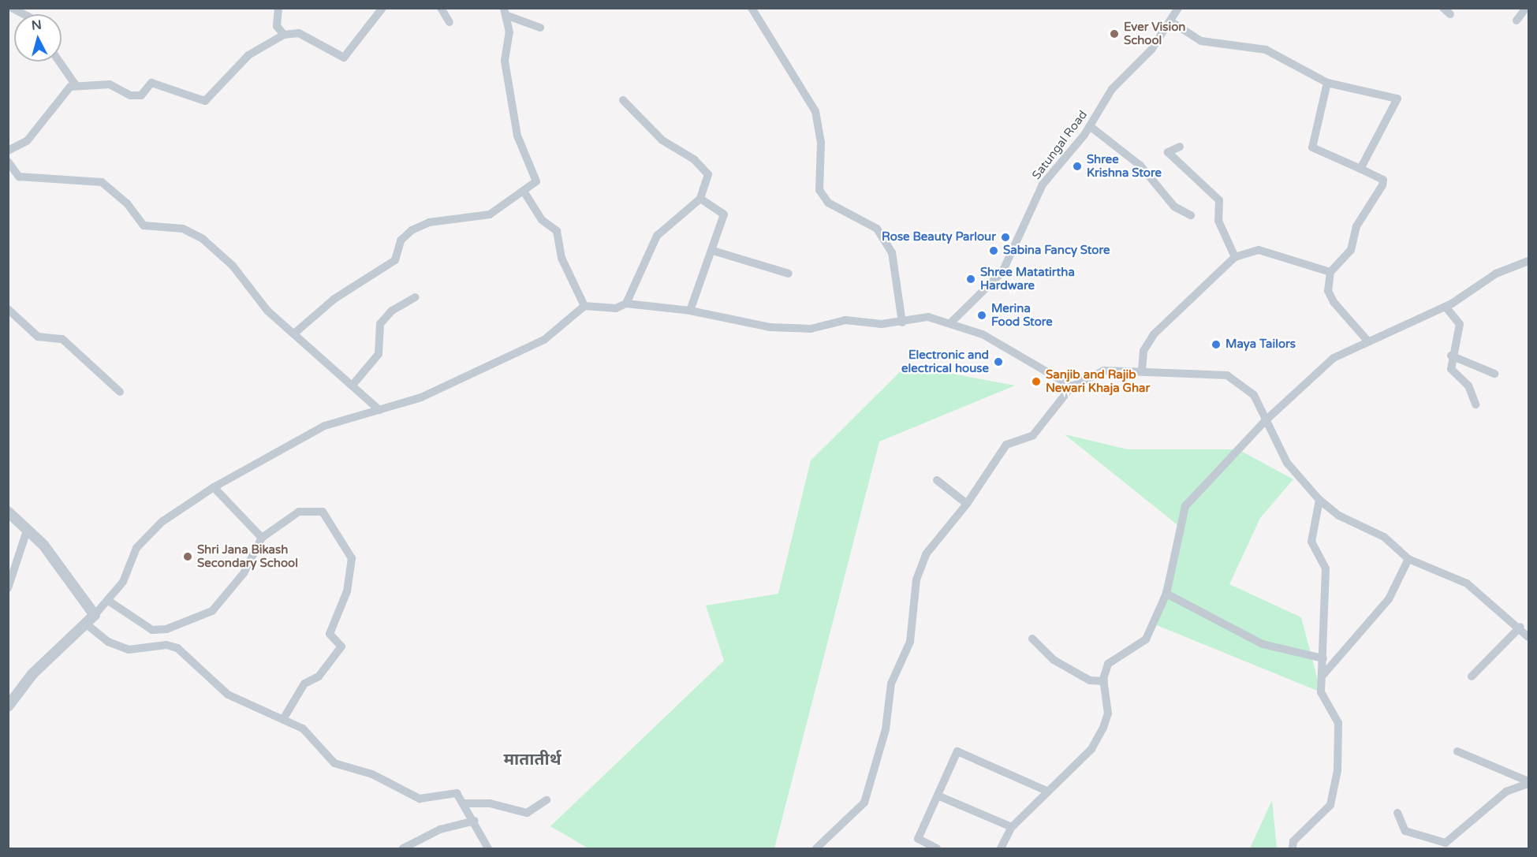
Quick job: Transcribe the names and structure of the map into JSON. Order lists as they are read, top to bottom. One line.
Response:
{"streets":{"street":["Satungal Road"]},"districts":["मातातीर्थ"],"places":["Ever Vision School","Shree Krishna Store","Rose Beauty Parlour","Sabina Fancy Store","Shree Matatirtha Hardware","Merina Food Store","Maya Tailors","Electronic and electrical house","Sanjib and Rajib Newari Khaja Ghar","Shri Jana Bikash Secondary School"],"north":"top"}
